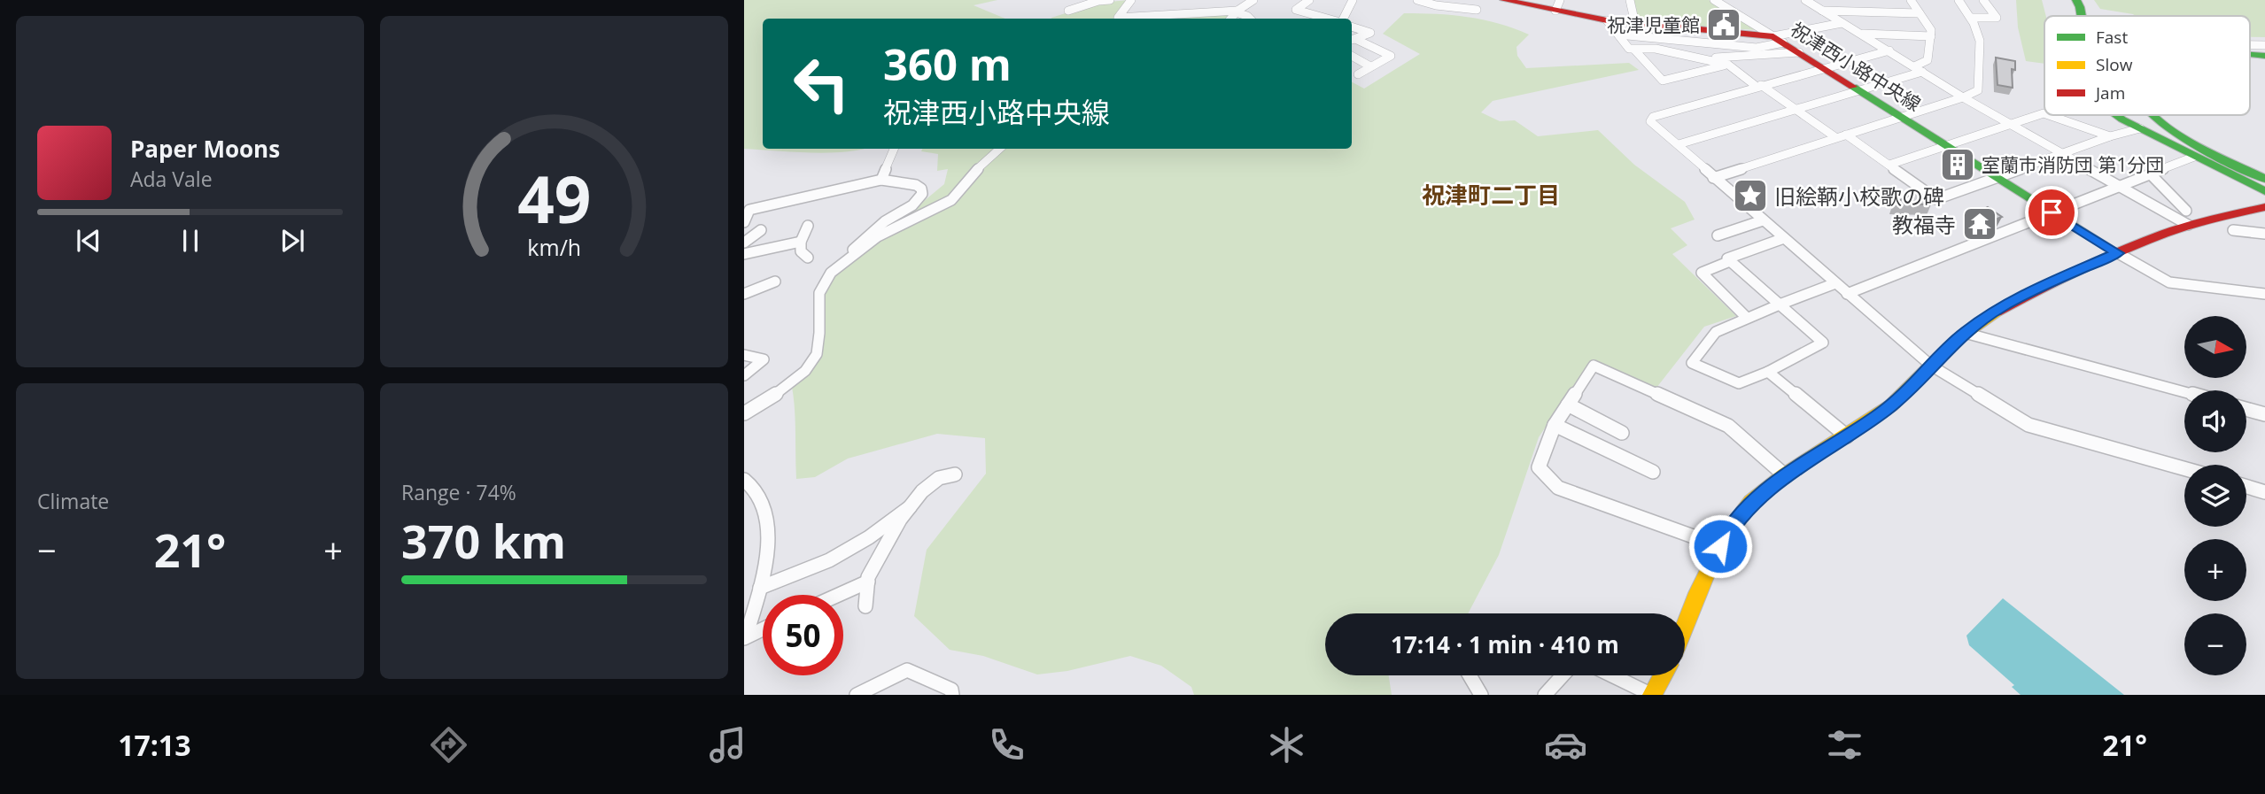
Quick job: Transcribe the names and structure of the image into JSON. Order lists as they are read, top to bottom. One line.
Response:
{"streets":{"main road":["祝津西小路中央線"]},"districts":["祝津町二丁目"],"places":{"public building":["祝津児童館"],"building":["室蘭市消防団 第1分団"],"place":["旧絵鞆小校歌の碑"],"temple":["教福寺"]},"legend":["Fast","Slow","Jam"],"north":"right","page":{"turn":["360 m","祝津西小路中央線"],"song":["Paper Moons","Ada Vale"],"map_buttons":["+","−"],"tile":["Climate",["Range · 74%","370 km"]],"heat":["−","21°","+"],"limit":"50","trip":"17:14 · 1 min · 410 m","tabs":["17:13","21°"],"gauge":["49","km/h"]}}
